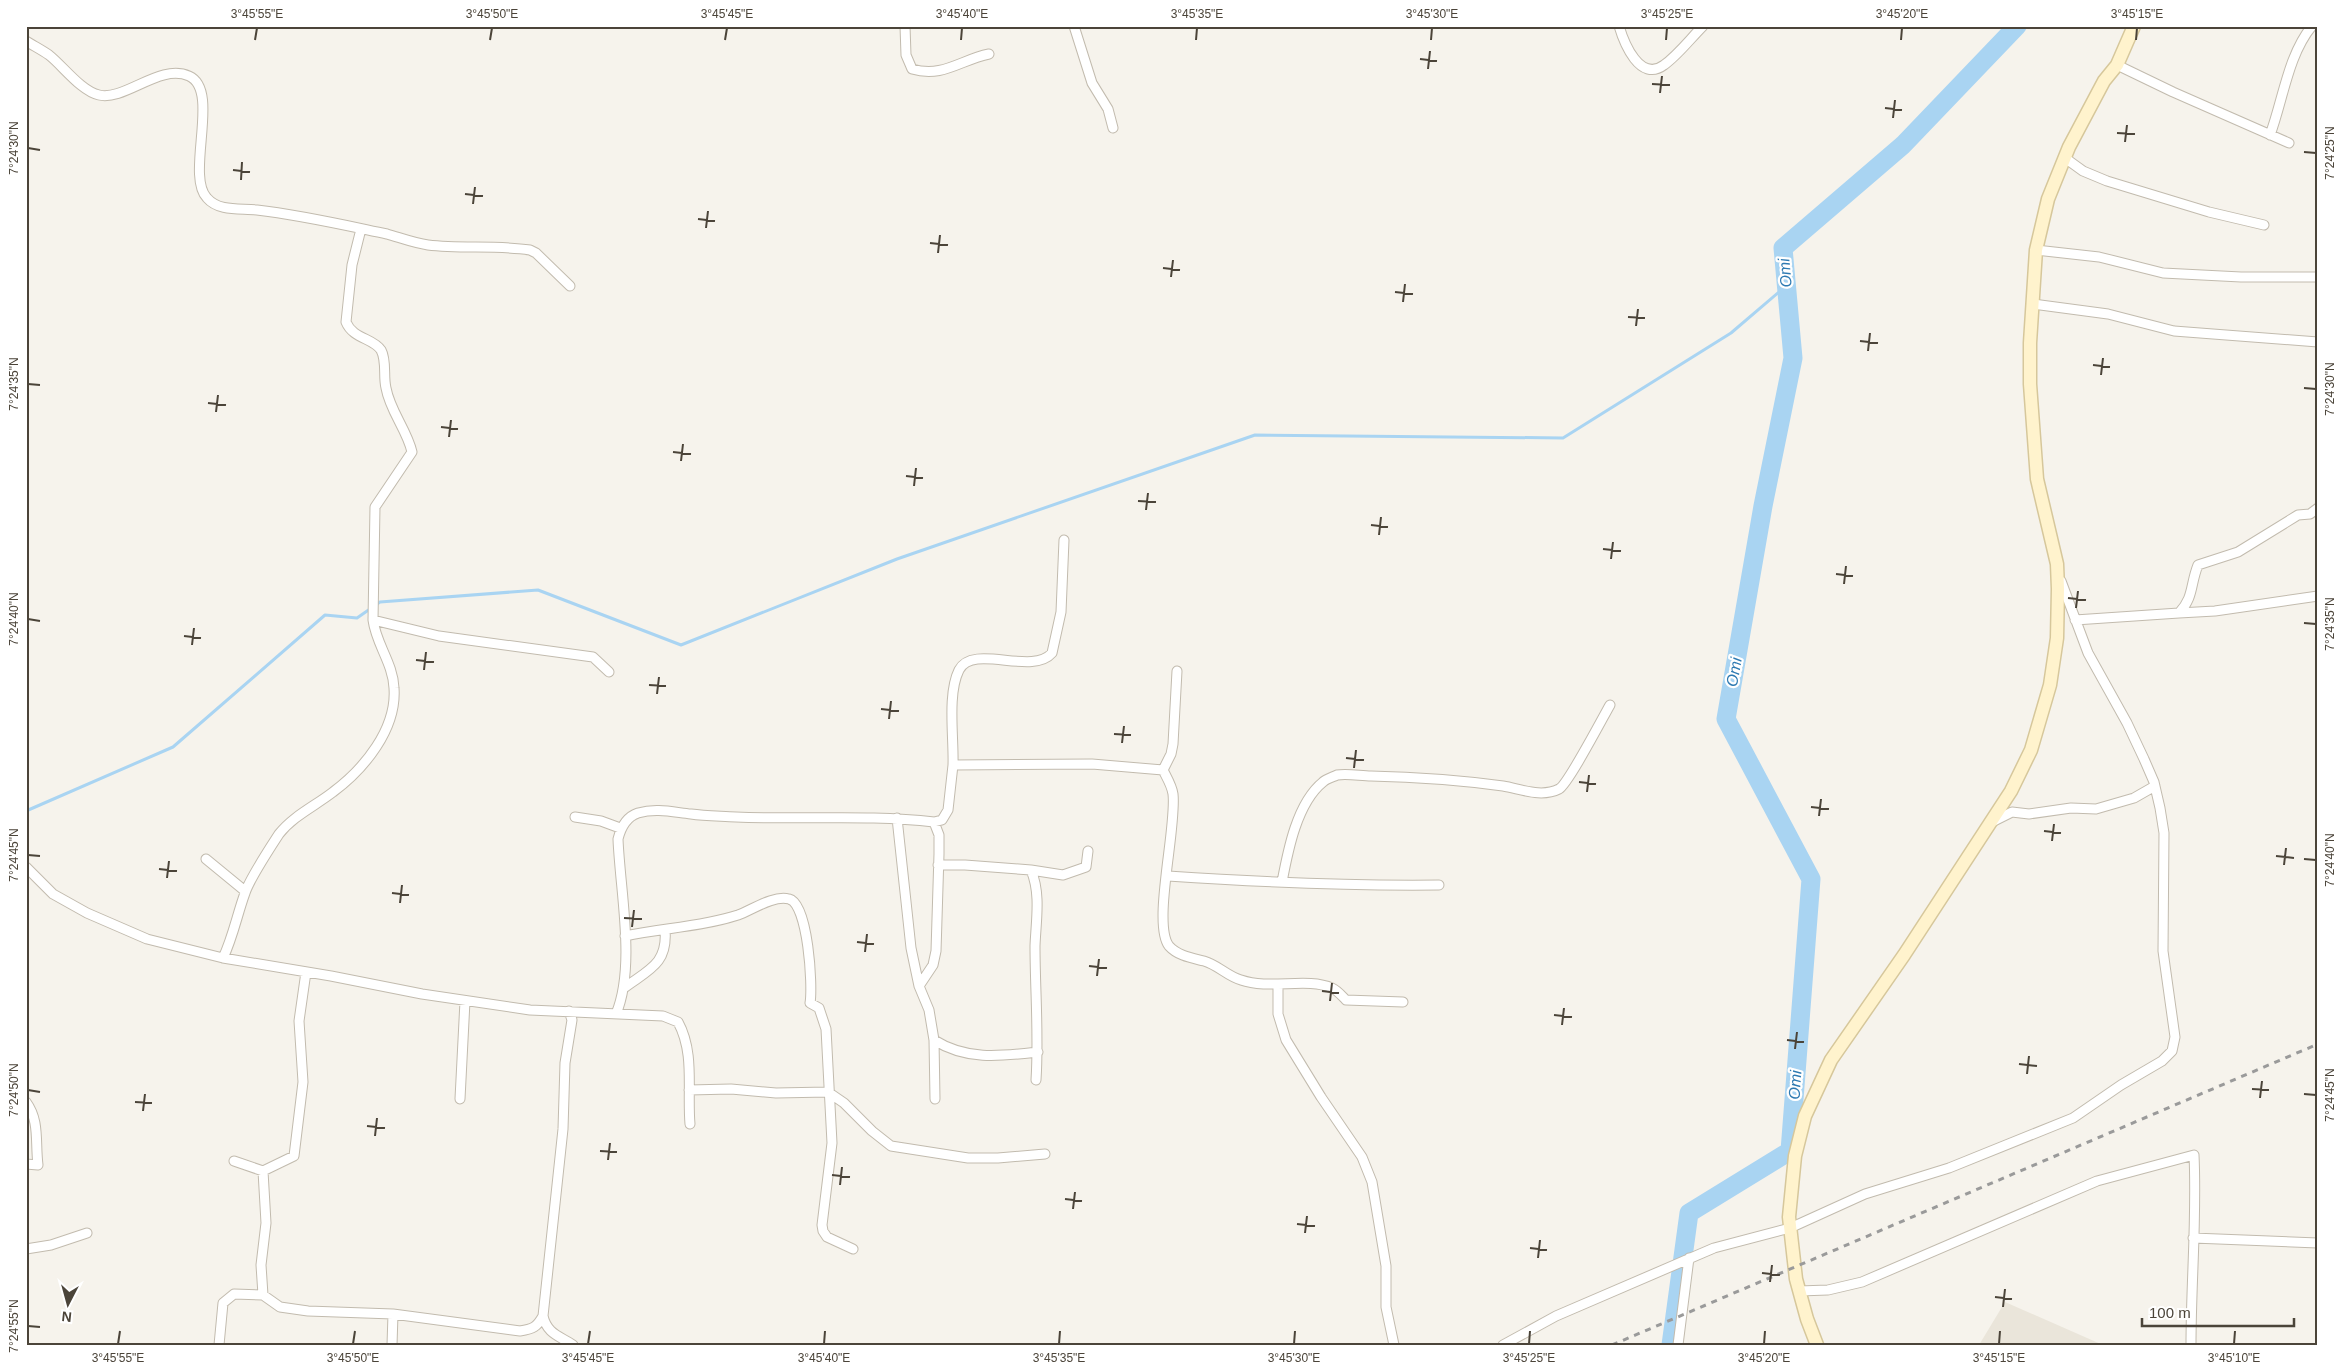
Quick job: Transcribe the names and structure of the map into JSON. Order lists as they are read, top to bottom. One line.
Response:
{"water":["Omi"],"scale_bar":"100 m","north":"bottom","coordinates":["3°45'55\"E","3°45'50\"E","3°45'45\"E","3°45'40\"E","3°45'35\"E","3°45'30\"E","3°45'25\"E","3°45'20\"E","3°45'15\"E","7°24'30\"N","7°24'25\"N","7°24'35\"N","7°24'40\"N","7°24'45\"N","7°24'50\"N","7°24'55\"N","3°45'10\"E"]}
